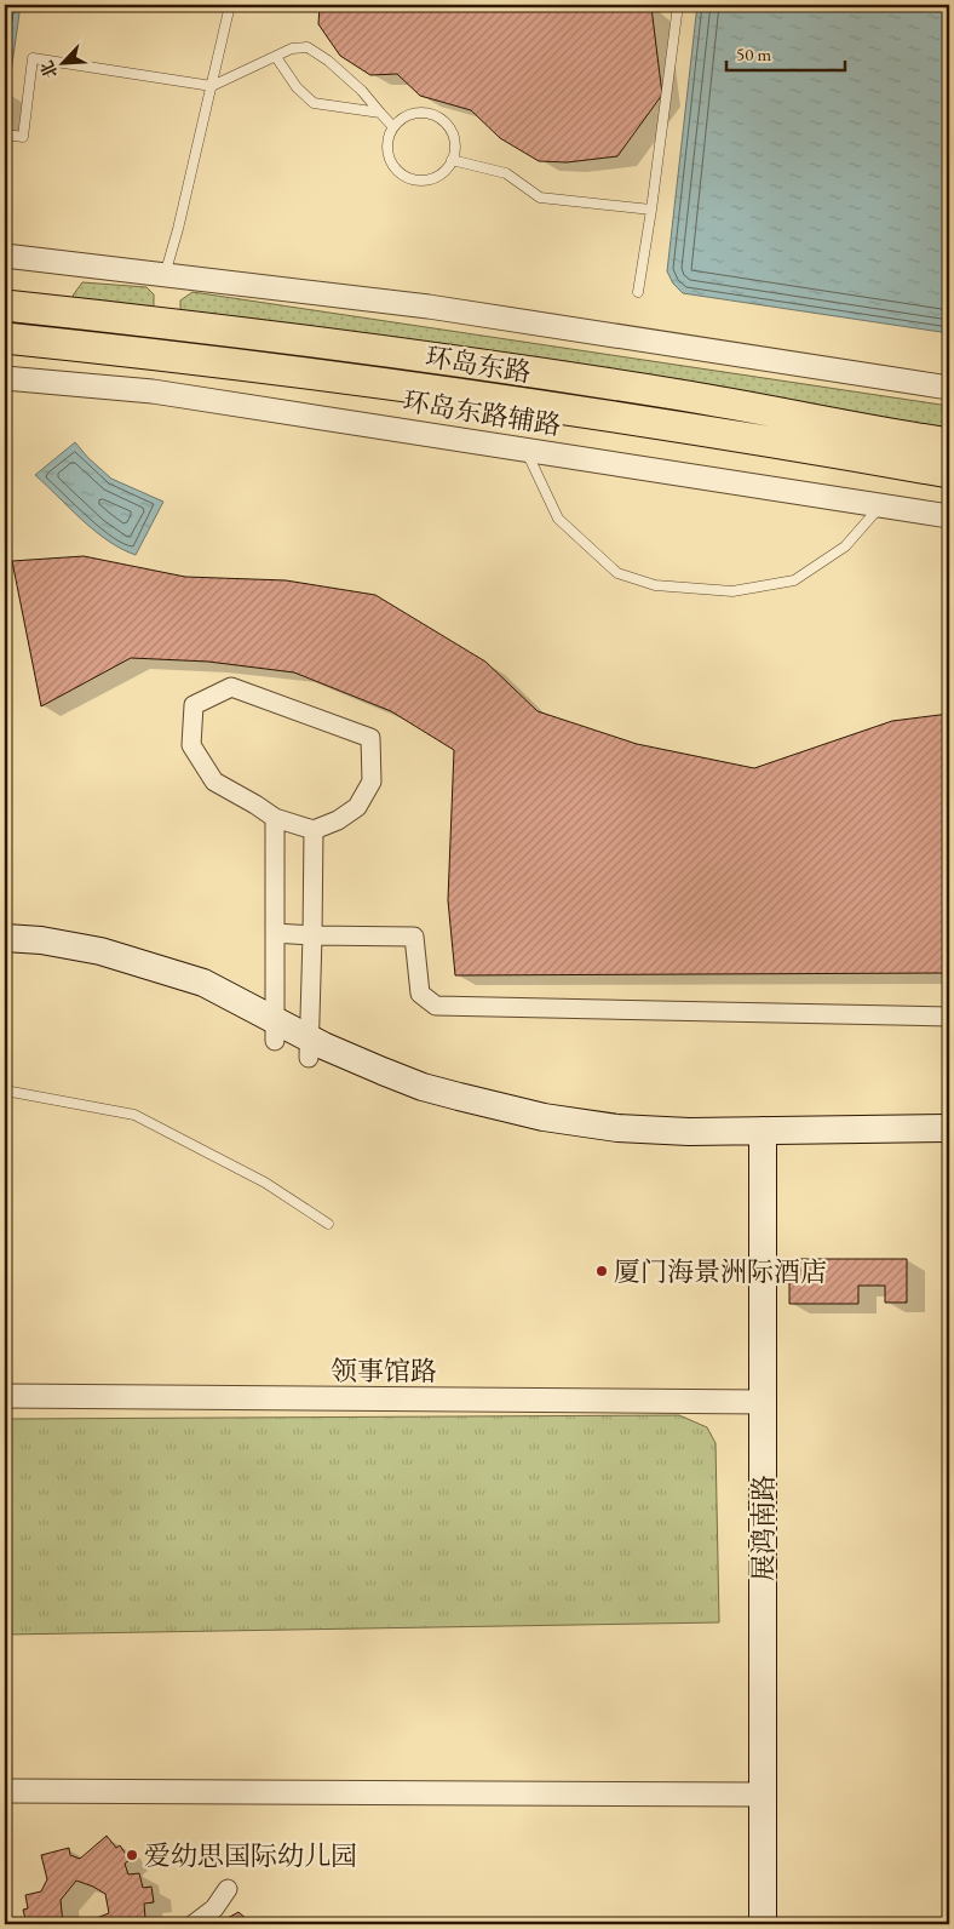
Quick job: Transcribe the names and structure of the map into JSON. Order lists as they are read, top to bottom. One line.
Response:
{"streets":{"main road":["环岛东路","展鸿南路"],"street":["环岛东路辅路","领事馆路"]},"crossings":[["领事馆路","展鸿南路"]],"places":["厦门海景洲际酒店","爱幼思国际幼儿园"],"scale_bar":"50 m","north":"bottom left"}
